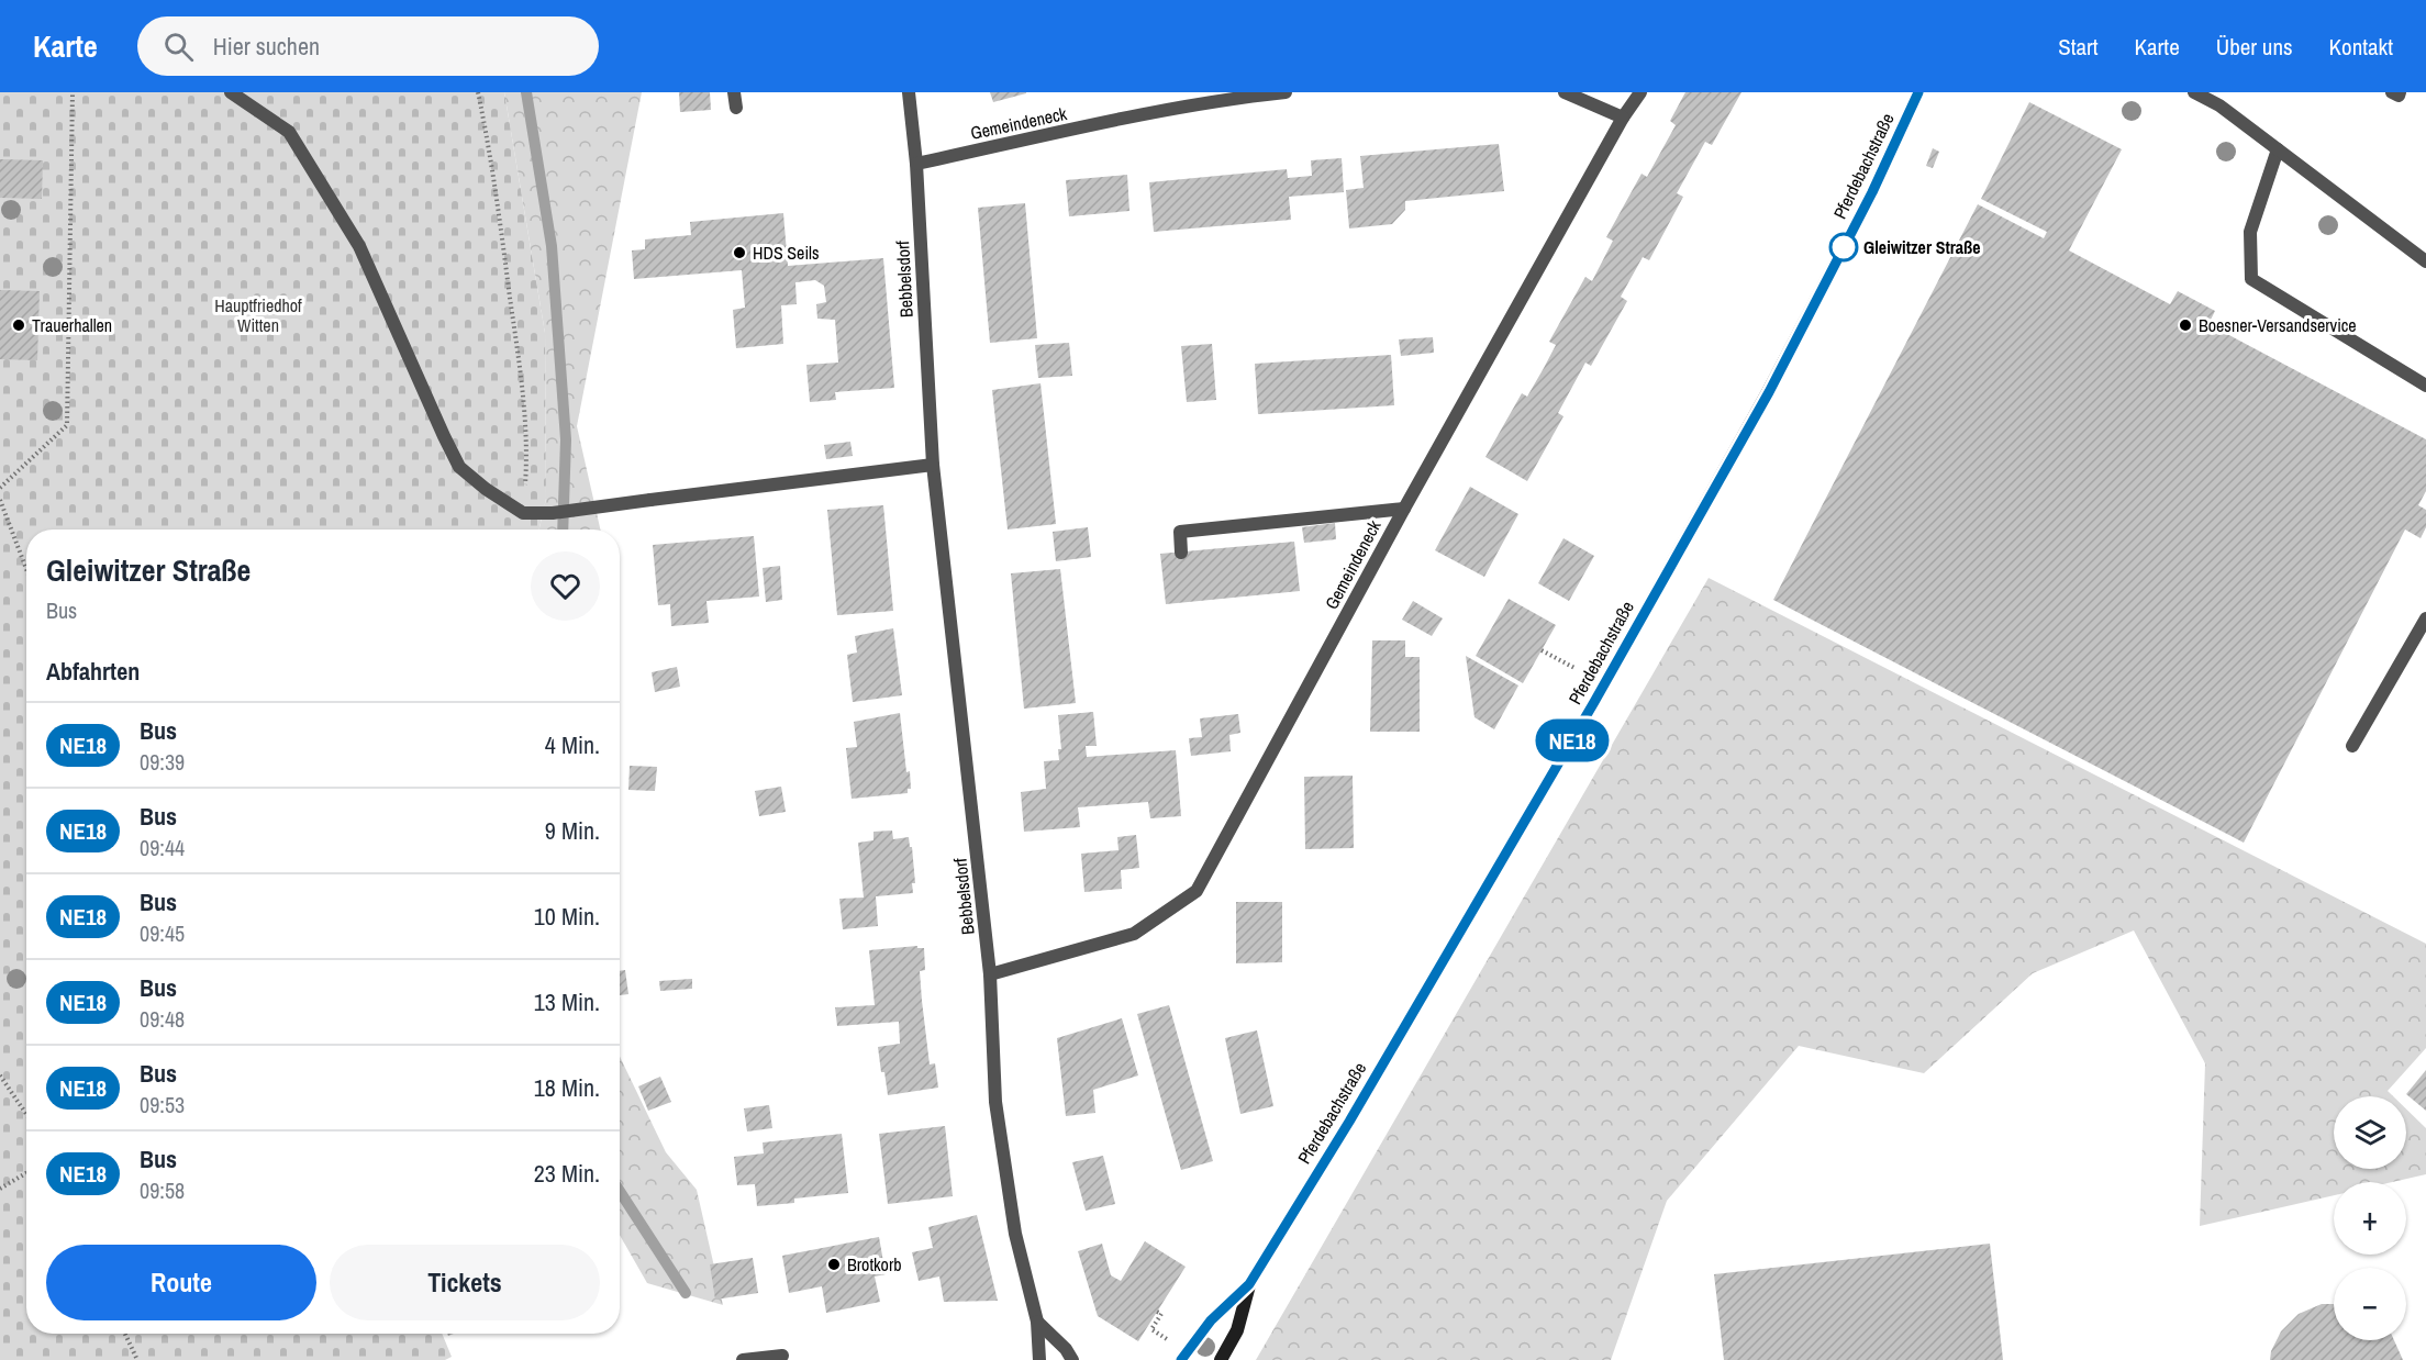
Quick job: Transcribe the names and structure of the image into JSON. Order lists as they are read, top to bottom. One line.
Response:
{"streets":{"main road":["Pferdebachstraße"],"street":["Gemeindeneck","Bebbelsdorf"]},"crossings":[["Gemeindeneck","Bebbelsdorf"]],"parks":["Hauptfriedhof Witten"],"places":["Gleiwitzer Straße","HDS Seils","Trauerhallen","Boesner-Versandservice","Brotkorb"],"lines":["bus line NE18"],"page":{"header":"Karte","search":"Hier suchen","nav":["Start","Karte","Über uns","Kontakt"],"on_map":"NE18","heading":[["Gleiwitzer Straße","Bus"],"Abfahrten"],"list":[{"mark":"NE18","name":"Bus","note":"09:39","value":"4 Min."},{"mark":"NE18","name":"Bus","note":"09:44","value":"9 Min."},{"mark":"NE18","name":"Bus","note":"09:45","value":"10 Min."},{"mark":"NE18","name":"Bus","note":"09:48","value":"13 Min."},{"mark":"NE18","name":"Bus","note":"09:53","value":"18 Min."},{"mark":"NE18","name":"Bus","note":"09:58","value":"23 Min."}],"map_buttons":["+","−"],"buttons":["Route","Tickets"]}}
